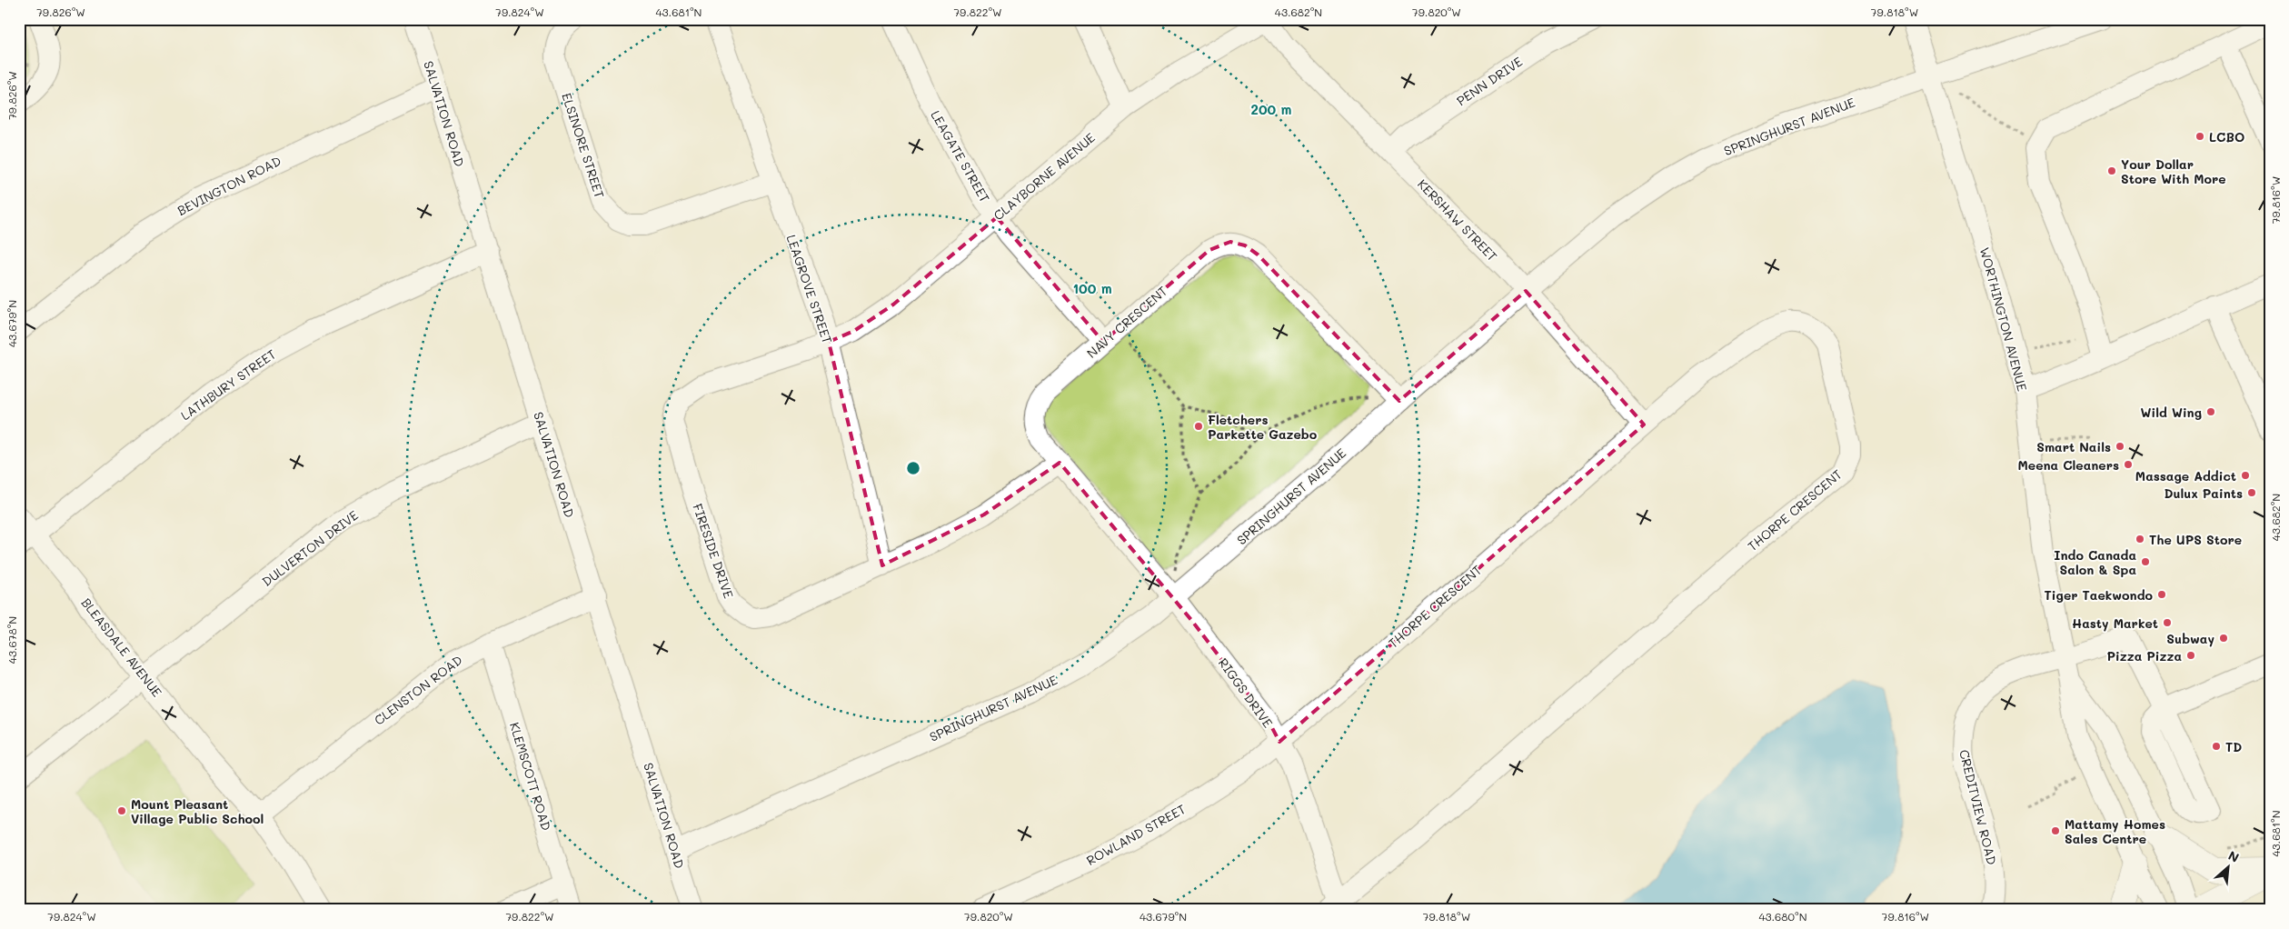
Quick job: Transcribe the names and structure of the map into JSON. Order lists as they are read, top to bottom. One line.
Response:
{"streets":{"street":["PENN DRIVE","SALVATION ROAD","SPRINGHURST AVENUE","ELSINORE STREET","LEAGATE STREET","CLAYBORNE AVENUE","BEVINGTON ROAD","KERSHAW STREET","LEAGROVE STREET","WORTHINGTON AVENUE","NAVY CRESCENT","LATHBURY STREET","THORPE CRESCENT","DULVERTON DRIVE","FIRESIDE DRIVE","BLEASDALE AVENUE","CLENSTON ROAD","RIGGS DRIVE","KLEMSCOTT ROAD","CREDITVIEW ROAD","ROWLAND STREET"]},"crossings":[["PENN DRIVE","KERSHAW STREET"],["SALVATION ROAD","SPRINGHURST AVENUE"],["SALVATION ROAD","BEVINGTON ROAD"],["SALVATION ROAD","LATHBURY STREET"],["SALVATION ROAD","DULVERTON DRIVE"],["SALVATION ROAD","CLENSTON ROAD"],["SPRINGHURST AVENUE","KERSHAW STREET"],["SPRINGHURST AVENUE","WORTHINGTON AVENUE"],["SPRINGHURST AVENUE","NAVY CRESCENT"],["SPRINGHURST AVENUE","RIGGS DRIVE"],["ELSINORE STREET","LEAGROVE STREET"],["LEAGATE STREET","CLAYBORNE AVENUE"],["LEAGATE STREET","NAVY CRESCENT"],["CLAYBORNE AVENUE","KERSHAW STREET"],["CLAYBORNE AVENUE","LEAGROVE STREET"],["CLAYBORNE AVENUE","FIRESIDE DRIVE"],["KERSHAW STREET","THORPE CRESCENT"],["LEAGROVE STREET","FIRESIDE DRIVE"],["WORTHINGTON AVENUE","CREDITVIEW ROAD"],["NAVY CRESCENT","FIRESIDE DRIVE"],["NAVY CRESCENT","RIGGS DRIVE"],["LATHBURY STREET","BLEASDALE AVENUE"],["THORPE CRESCENT","RIGGS DRIVE"],["THORPE CRESCENT","ROWLAND STREET"],["DULVERTON DRIVE","BLEASDALE AVENUE"],["BLEASDALE AVENUE","CLENSTON ROAD"],["CLENSTON ROAD","KLEMSCOTT ROAD"],["RIGGS DRIVE","ROWLAND STREET"]],"places":["LCBO","Your Dollar Store With More","Wild Wing","Fletchers Parkette Gazebo","Smart Nails","Meena Cleaners","Massage Addict","Dulux Paints","The UPS Store","Indo Canada Salon & Spa","Tiger Taekwondo","Hasty Market","Subway","Pizza Pizza","TD","Mount Pleasant Village Public School","Mattamy Homes Sales Centre"],"north":"top right","coordinates":["79.826°W","79.824°W","43.681°N","79.822°W","43.682°N","79.820°W","79.818°W","79.816°W","43.679°N","43.678°N","43.680°N"],"rings":["200 m","100 m"]}
